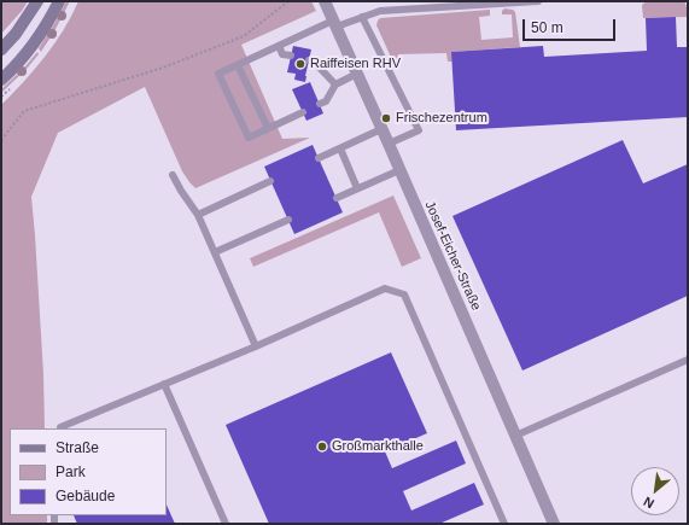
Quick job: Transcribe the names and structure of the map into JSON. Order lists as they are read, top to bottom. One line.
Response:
{"streets":{"street":["Josef-Eicher-Straße"]},"places":["Raiffeisen RHV","Frischezentrum","Großmarkthalle"],"legend":["Straße","Park","Gebäude"],"scale_bar":"50 m","north":"bottom left"}
